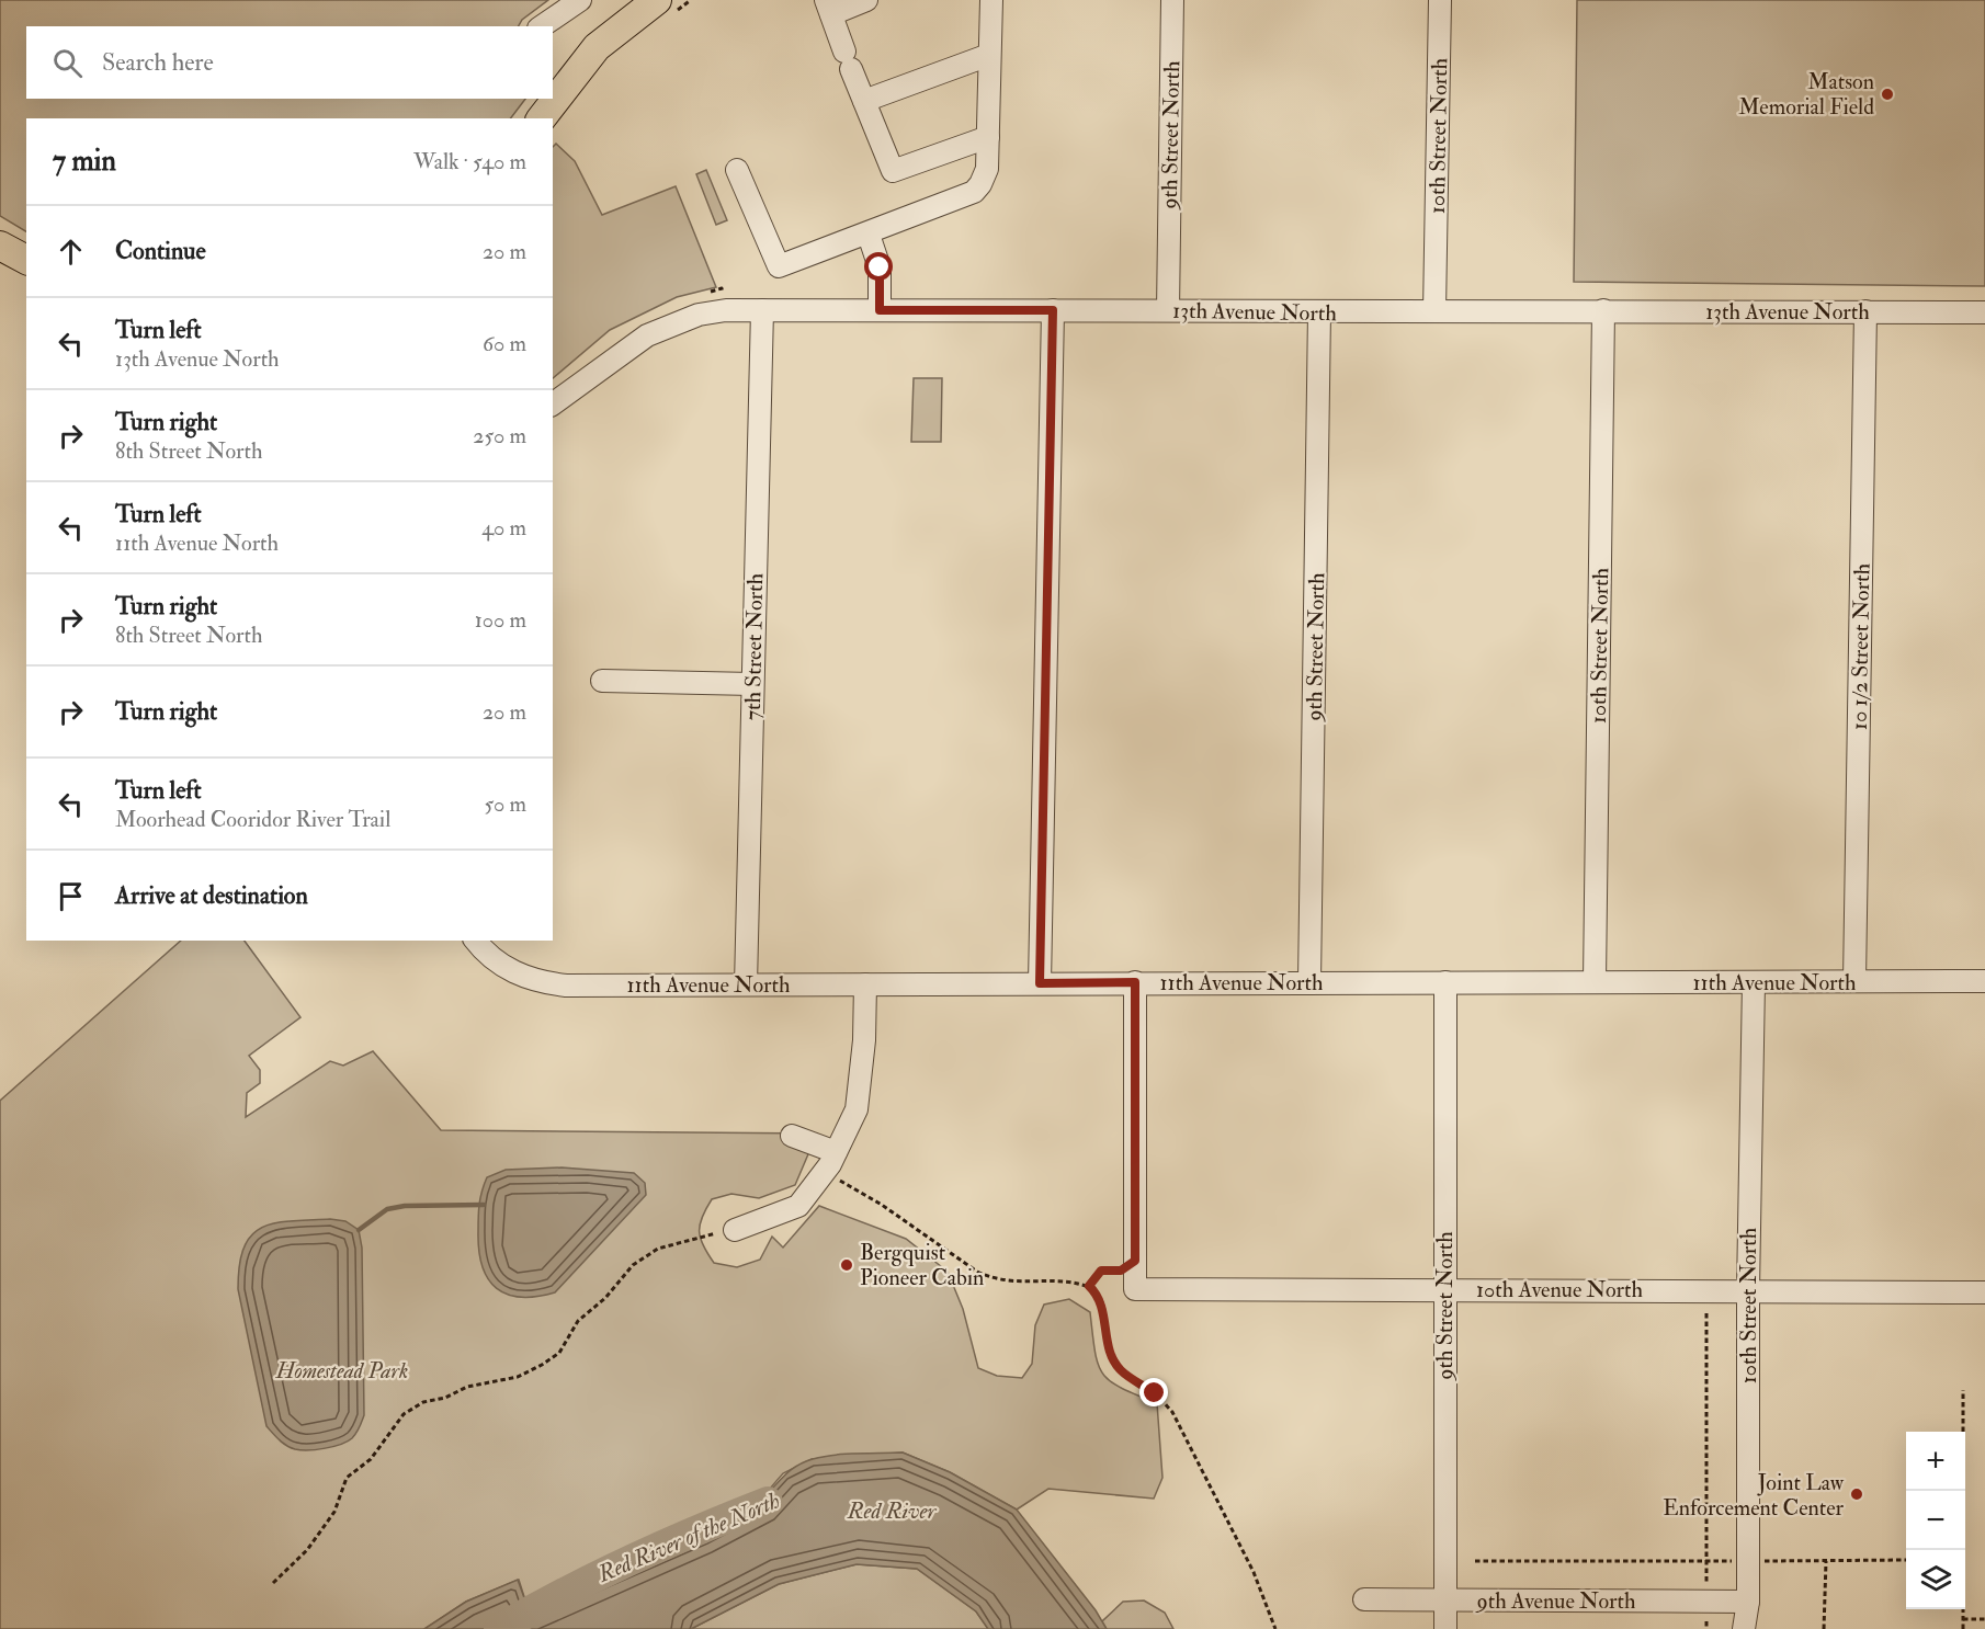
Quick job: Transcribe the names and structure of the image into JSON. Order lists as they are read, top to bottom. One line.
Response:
{"streets":{"street":["9th Street North","10th Street North","13th Avenue North","7th Street North","10 1/2 Street North","11th Avenue North","10th Avenue North","9th Avenue North"]},"crossings":[["9th Street North","13th Avenue North"],["9th Street North","11th Avenue North"],["9th Street North","10th Avenue North"],["9th Street North","9th Avenue North"],["10th Street North","13th Avenue North"],["10th Street North","11th Avenue North"],["10th Street North","10th Avenue North"],["10th Street North","9th Avenue North"],["13th Avenue North","7th Street North"],["13th Avenue North","10 1/2 Street North"],["7th Street North","11th Avenue North"],["10 1/2 Street North","11th Avenue North"]],"water":["Red River","Red River of the North"],"parks":["Homestead Park"],"places":["Matson Memorial Field","Bergquist Pioneer Cabin","Joint Law Enforcement Center"],"page":{"search":"Search here","heading":["7 min","Walk · 540 m"],"list":[["Continue","20 m"],["Turn left","13th Avenue North","60 m"],["Turn right","8th Street North","250 m"],["Turn left","11th Avenue North","40 m"],["Turn right","8th Street North","100 m"],["Turn right","20 m"],["Turn left","Moorhead Cooridor River Trail","50 m"],"Arrive at destination"],"map_buttons":["+","−"]}}
